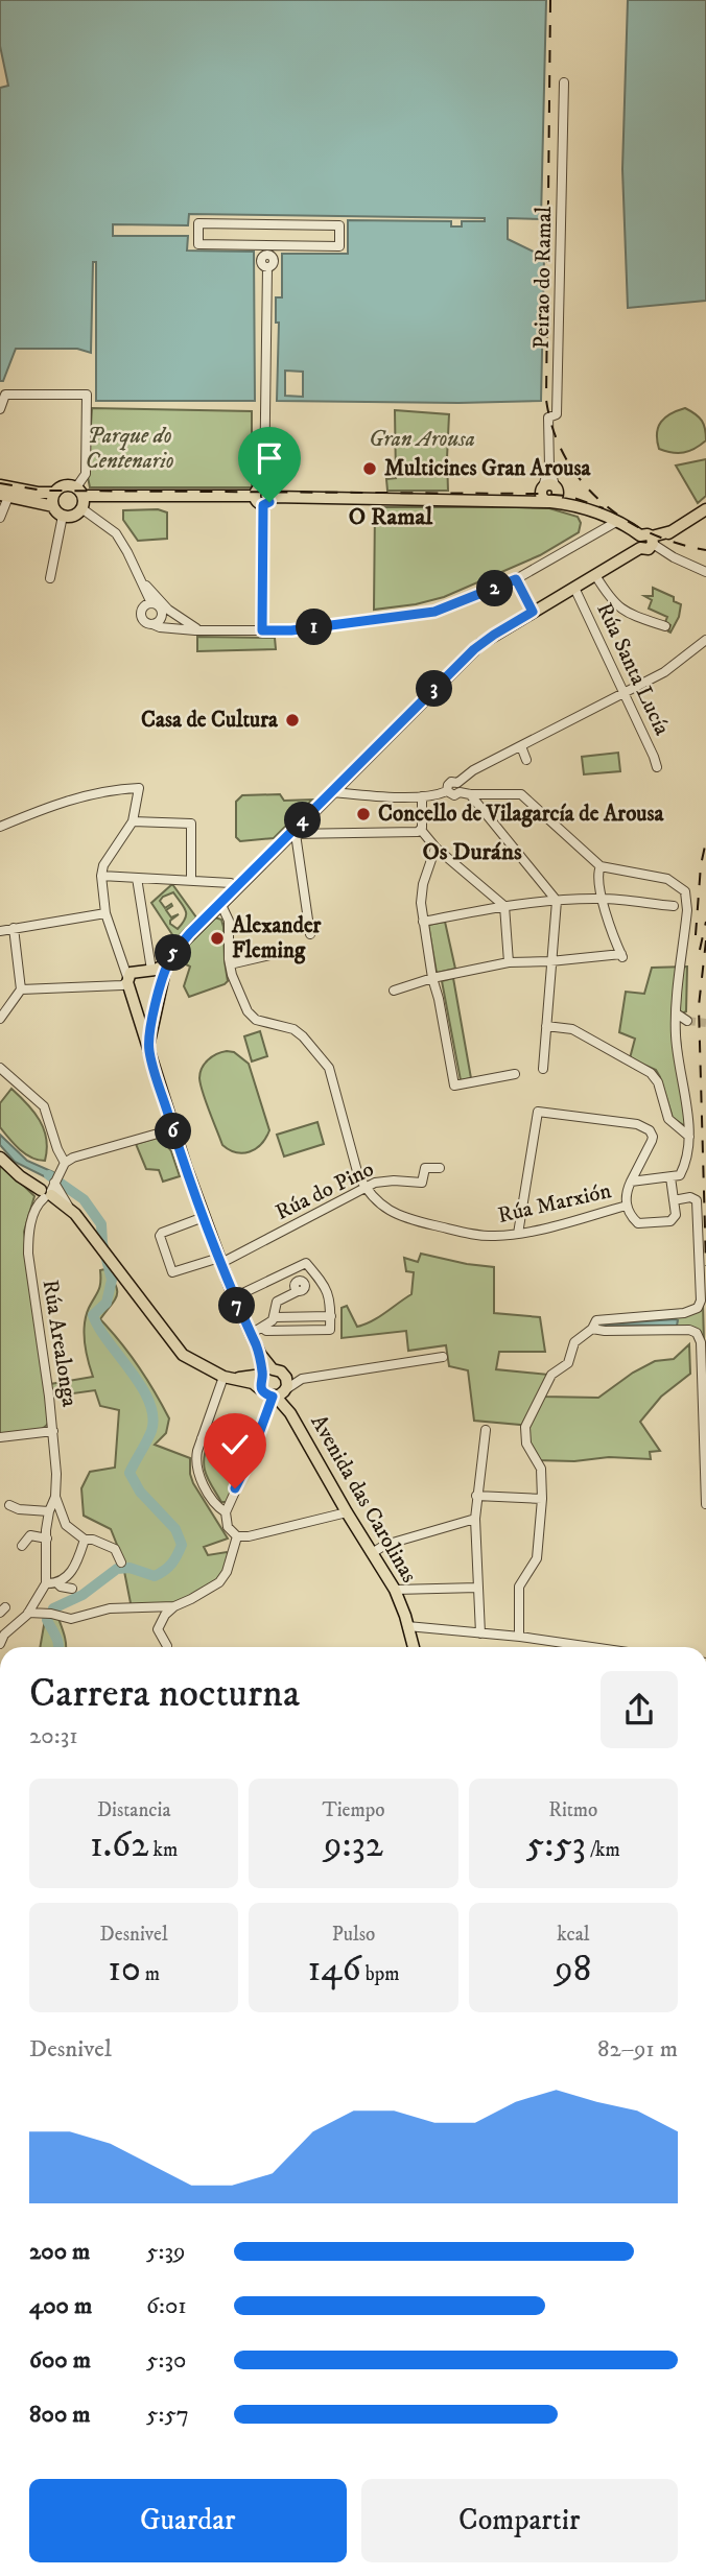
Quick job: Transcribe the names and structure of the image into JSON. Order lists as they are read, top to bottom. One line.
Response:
{"streets":{"main road":["Avenida das Carolinas"],"street":["Peirao do Ramal","Rúa Santa Lucía","Rúa do Pino","Rúa Marxión","Rúa Arealonga"]},"crossings":[["Rúa do Pino","Rúa Marxión"]],"districts":["O Ramal","Os Duráns"],"parks":["Parque do Centenario","Gran Arousa"],"places":["Multicines Gran Arousa","Casa de Cultura","Concello de Vilagarcía de Arousa","Alexander Fleming"],"page":{"pins":["2","1","3","4","5","6","7"],"heading":["Carrera nocturna","20:31"],"stats":[["Distancia","1.62 km"],["Tiempo","9:32"],["Ritmo","5:53 /km"],["Desnivel","10 m"],["Pulso","146 bpm"],["kcal","98"]],"chart":["Desnivel","82–91 m"],"list":[{"name":"200 m","note":"5:39"},{"name":"400 m","note":"6:01"},{"name":"600 m","note":"5:30"},{"name":"800 m","note":"5:57"}],"buttons":["Guardar","Compartir"]}}
